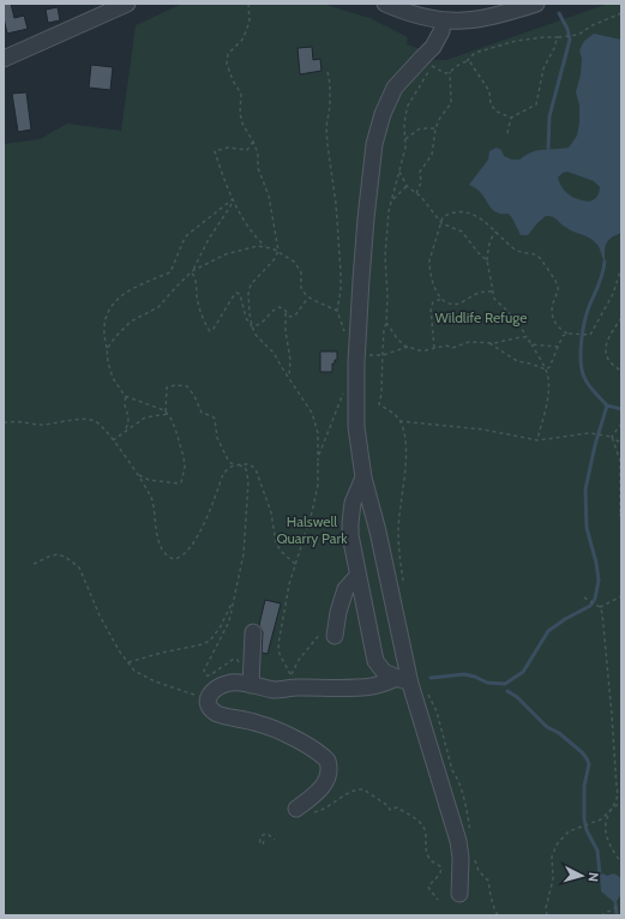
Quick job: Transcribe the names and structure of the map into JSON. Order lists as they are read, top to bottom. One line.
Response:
{"parks":["Wildlife Refuge","Halswell Quarry Park"],"north":"right"}
